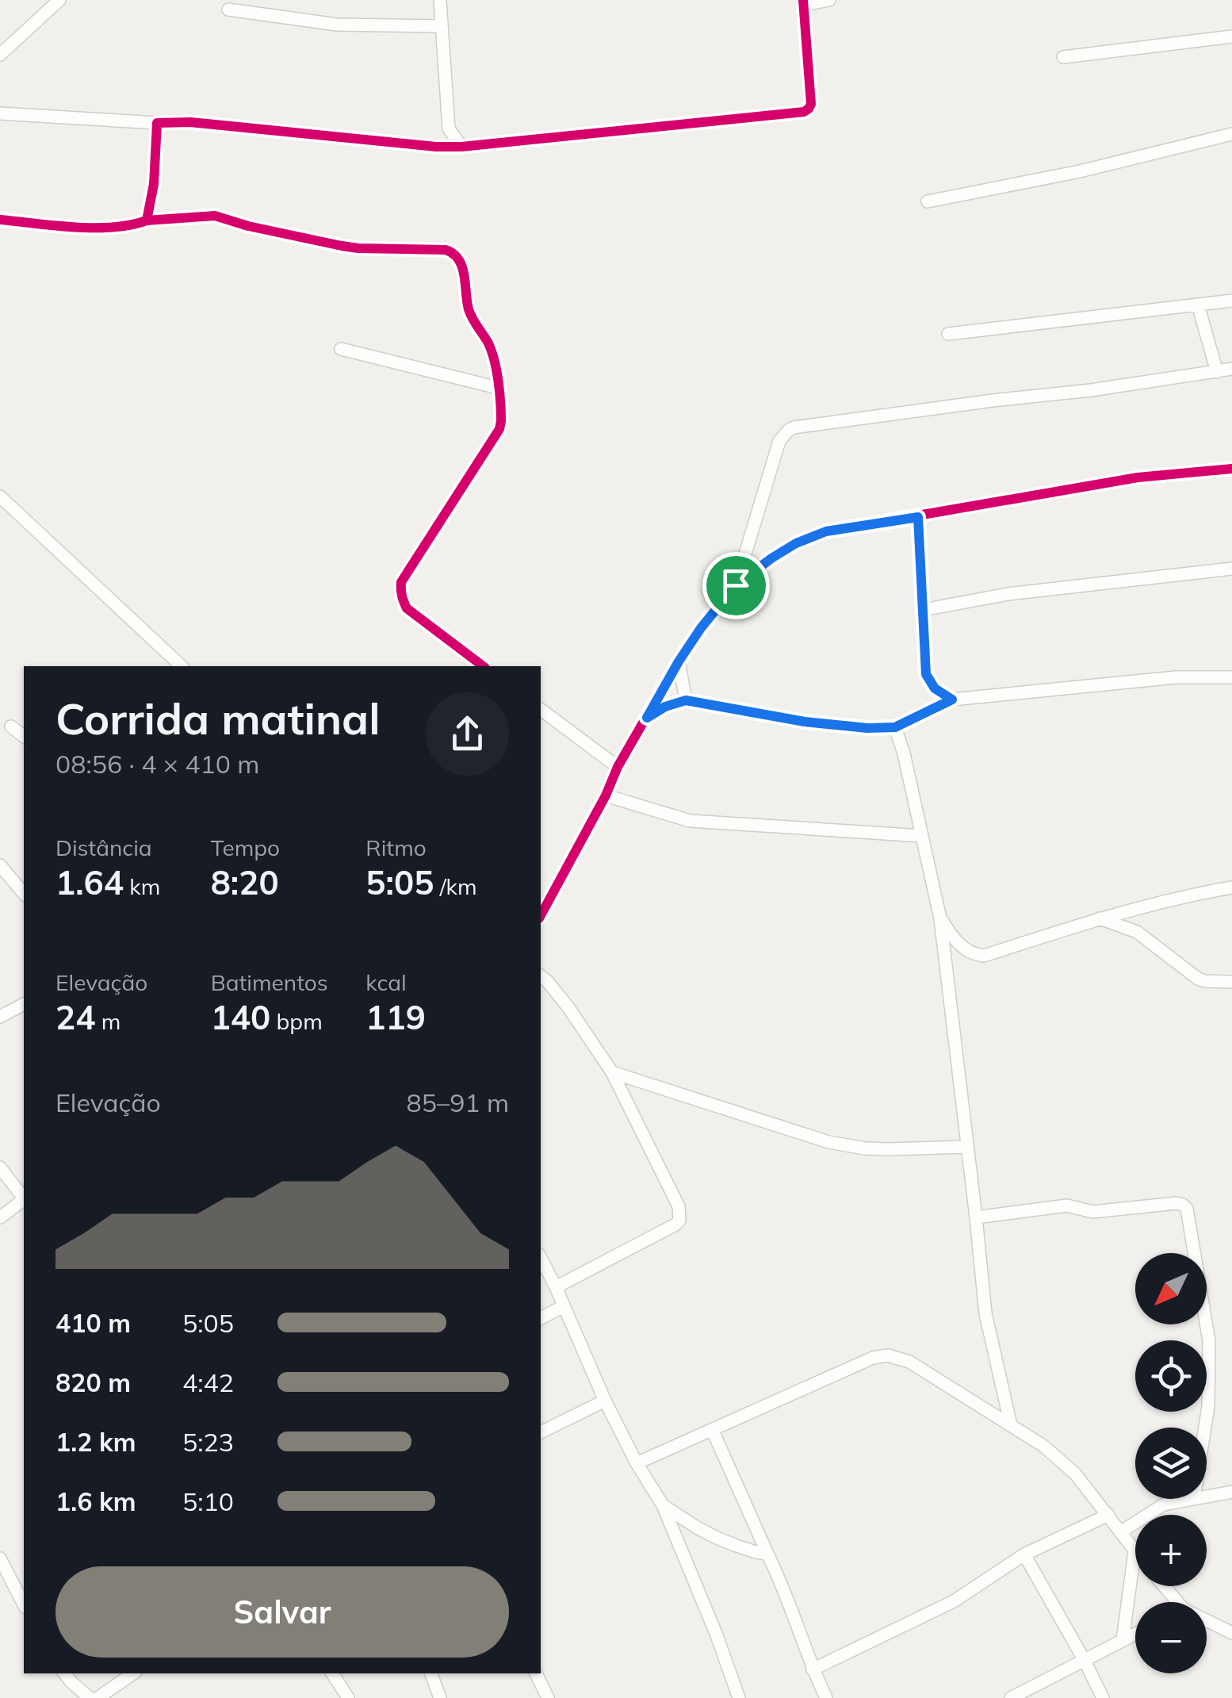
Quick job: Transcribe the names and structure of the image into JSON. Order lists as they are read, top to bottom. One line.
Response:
{"north":"bottom left","page":{"heading":["Corrida matinal","08:56 · 4 × 410 m"],"stats":[["Distância","1.64 km"],["Tempo","8:20"],["Ritmo","5:05 /km"],["Elevação","24 m"],["Batimentos","140 bpm"],["kcal","119"]],"chart":["Elevação","85–91 m"],"map_buttons":["+","−"],"list":[{"name":"410 m","note":"5:05"},{"name":"820 m","note":"4:42"},{"name":"1.2 km","note":"5:23"},{"name":"1.6 km","note":"5:10"}],"buttons":"Salvar"}}
